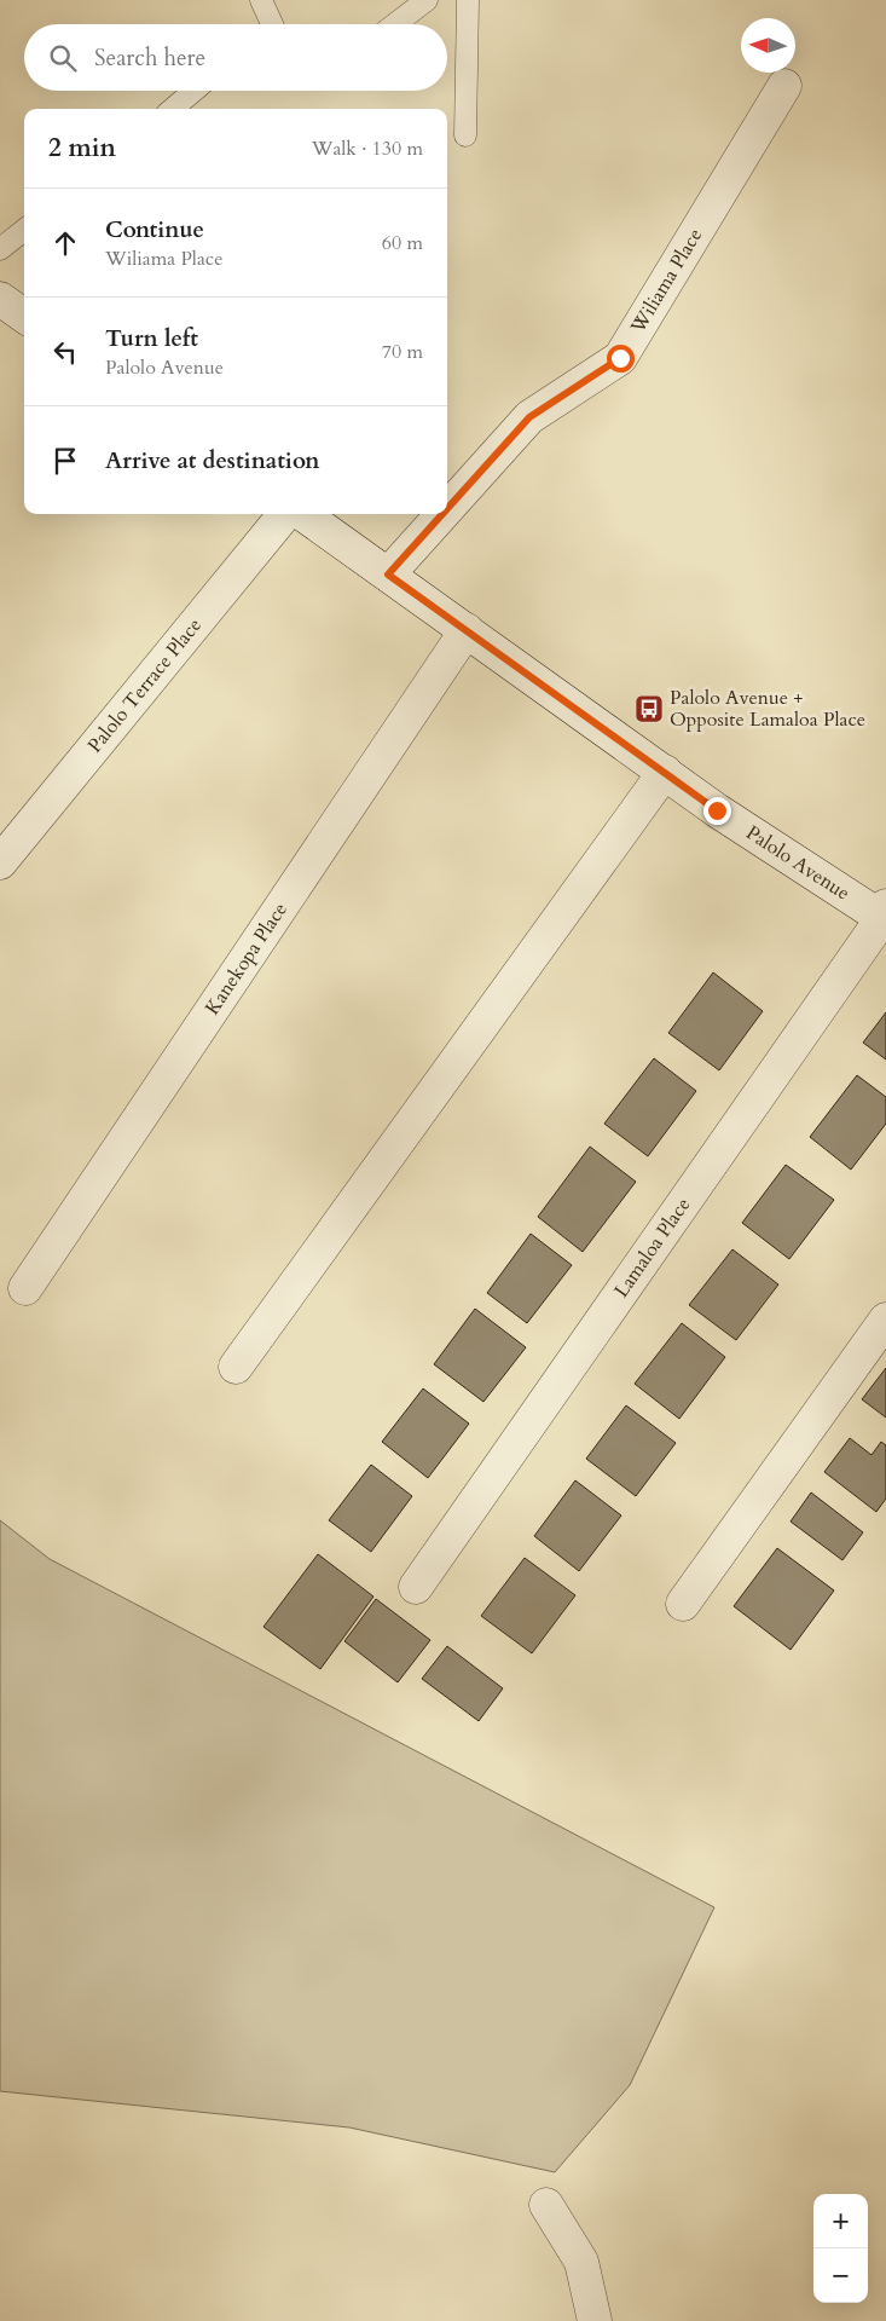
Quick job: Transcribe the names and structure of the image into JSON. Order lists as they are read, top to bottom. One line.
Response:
{"streets":{"street":["Wiliama Place","Palolo Terrace Place","Palolo Avenue","Kanekopa Place","Lamaloa Place"]},"crossings":[["Wiliama Place","Palolo Avenue"],["Palolo Avenue","Kanekopa Place"],["Palolo Avenue","Lamaloa Place"]],"places":{"bus stop":["Palolo Avenue + Opposite Lamaloa Place"]},"north":"left","page":{"search":"Search here","heading":["2 min","Walk · 130 m"],"list":[["Continue","Wiliama Place","60 m"],["Turn left","Palolo Avenue","70 m"],"Arrive at destination"],"map_buttons":["+","−"]}}
